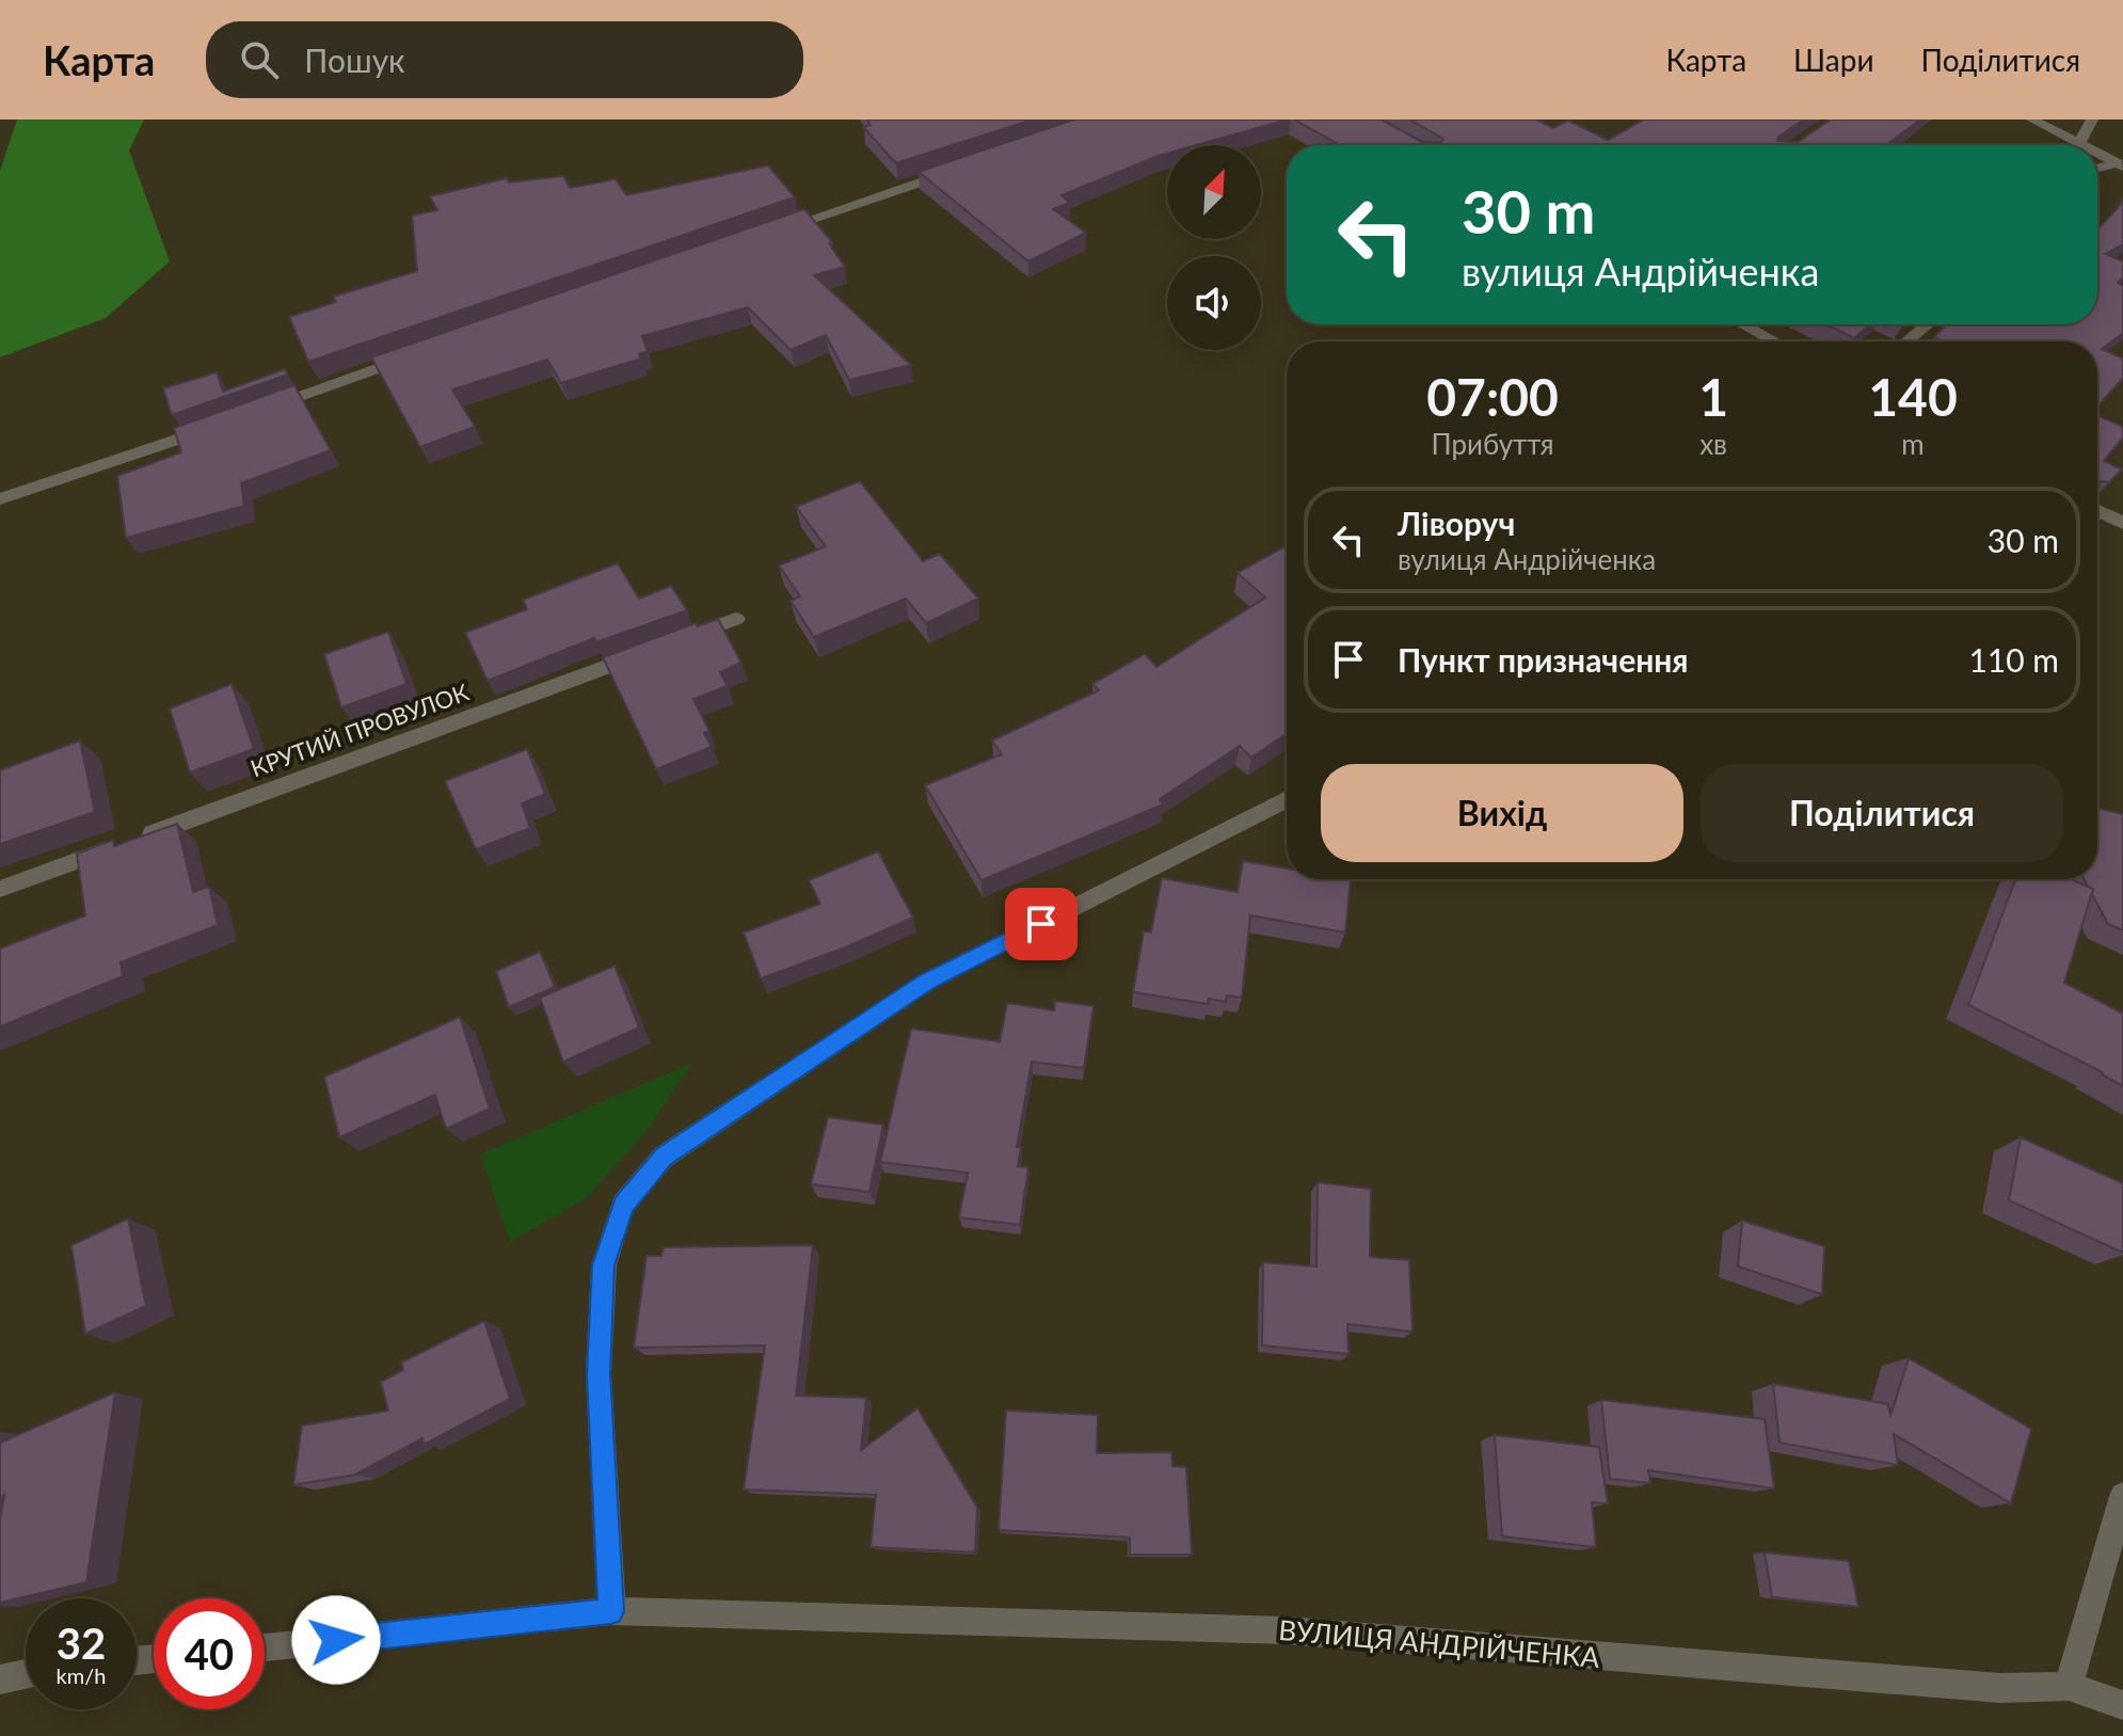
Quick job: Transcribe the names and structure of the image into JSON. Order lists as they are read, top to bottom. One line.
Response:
{"streets":{"street":["КРУТИЙ ПРОВУЛОК","ВУЛИЦЯ АНДРІЙЧЕНКА"]},"north":"top right","page":{"header":"Карта","search":"Пошук","nav":["Карта","Шари","Поділитися"],"turn":["30 m","вулиця Андрійченка"],"eta":["07:00","Прибуття","1","хв","140","m"],"list":[{"name":"Ліворуч","note":"вулиця Андрійченка","value":"30 m"},{"name":"Пункт призначення","value":"110 m"}],"buttons":["Вихід","Поділитися"],"speed":"32 km/h","limit":"40"}}
